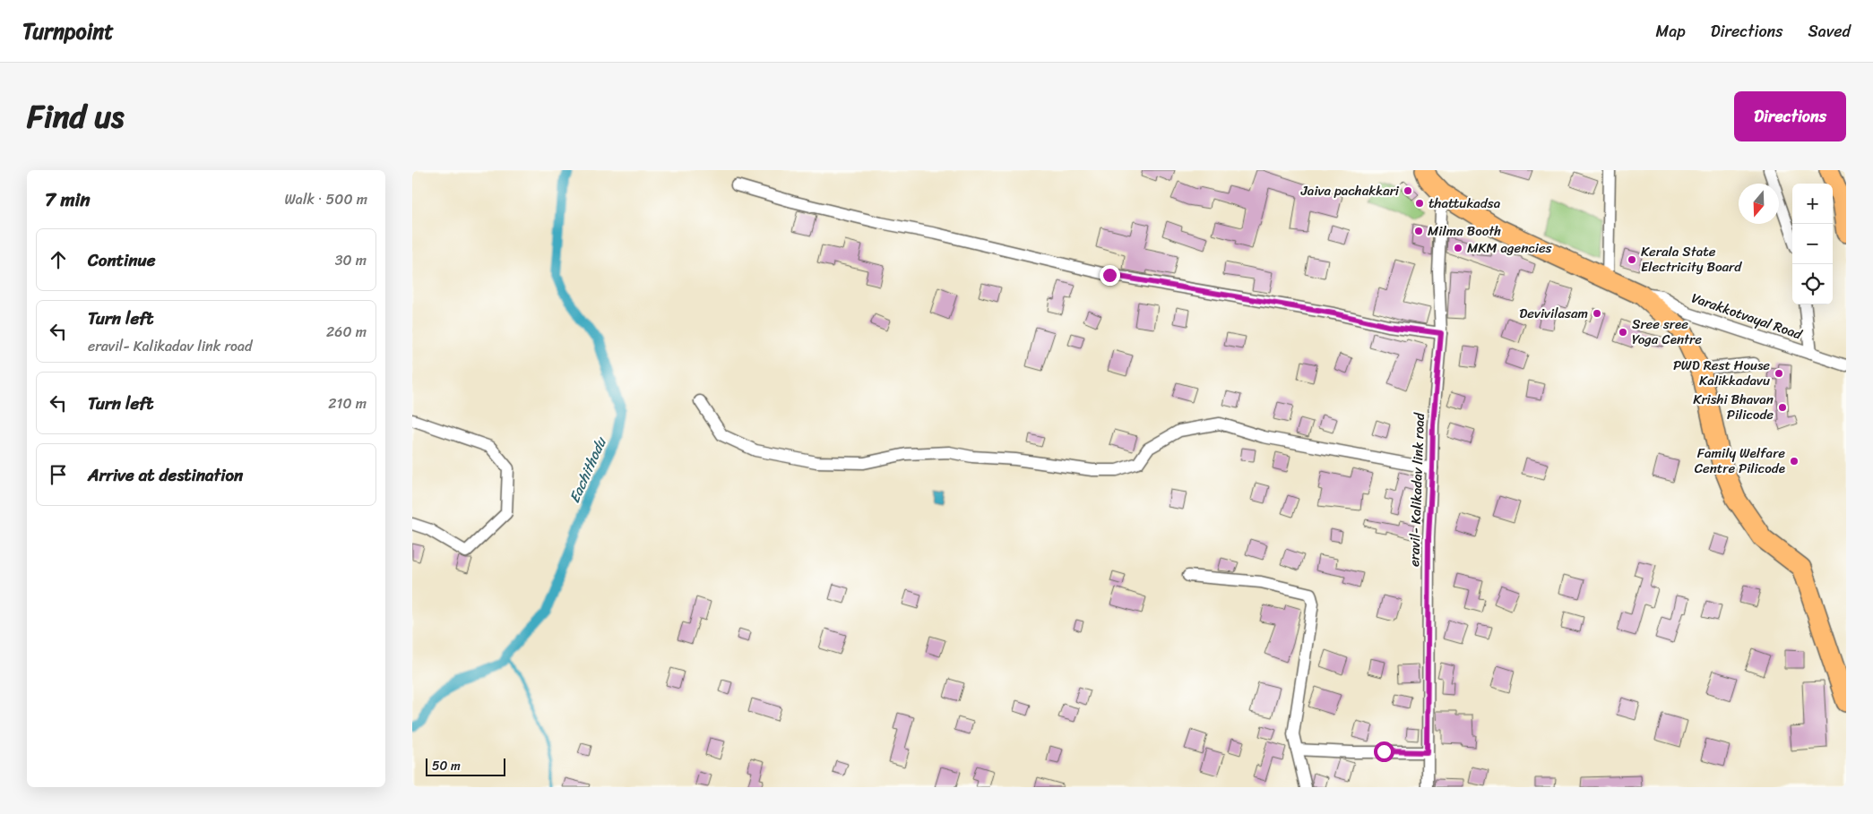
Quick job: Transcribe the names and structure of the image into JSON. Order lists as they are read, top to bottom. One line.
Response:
{"streets":{"street":["Varakkotvayal Road","eravil- Kalikadav link road"]},"water":["Eachithodu"],"places":["Jaiva pachakkari","thattukadsa","Milma Booth","MKM agencies","Kerala State Electricity Board","Devivilasam","Sree sree Yoga Centre","PWD Rest House Kalikkadavu","Krishi Bhavan Pilicode","Family Welfare Centre Pilicode"],"scale_bar":"50 m","north":"bottom","page":{"header":"Turnpoint","nav":["Map","Directions","Saved"],"title":"Find us","buttons":"Directions","heading":["7 min","Walk · 500 m"],"map_buttons":["+","−"],"list":[["Continue","30 m"],["Turn left","eravil- Kalikadav link road","260 m"],["Turn left","210 m"],"Arrive at destination"],"scale":"50 m"}}
